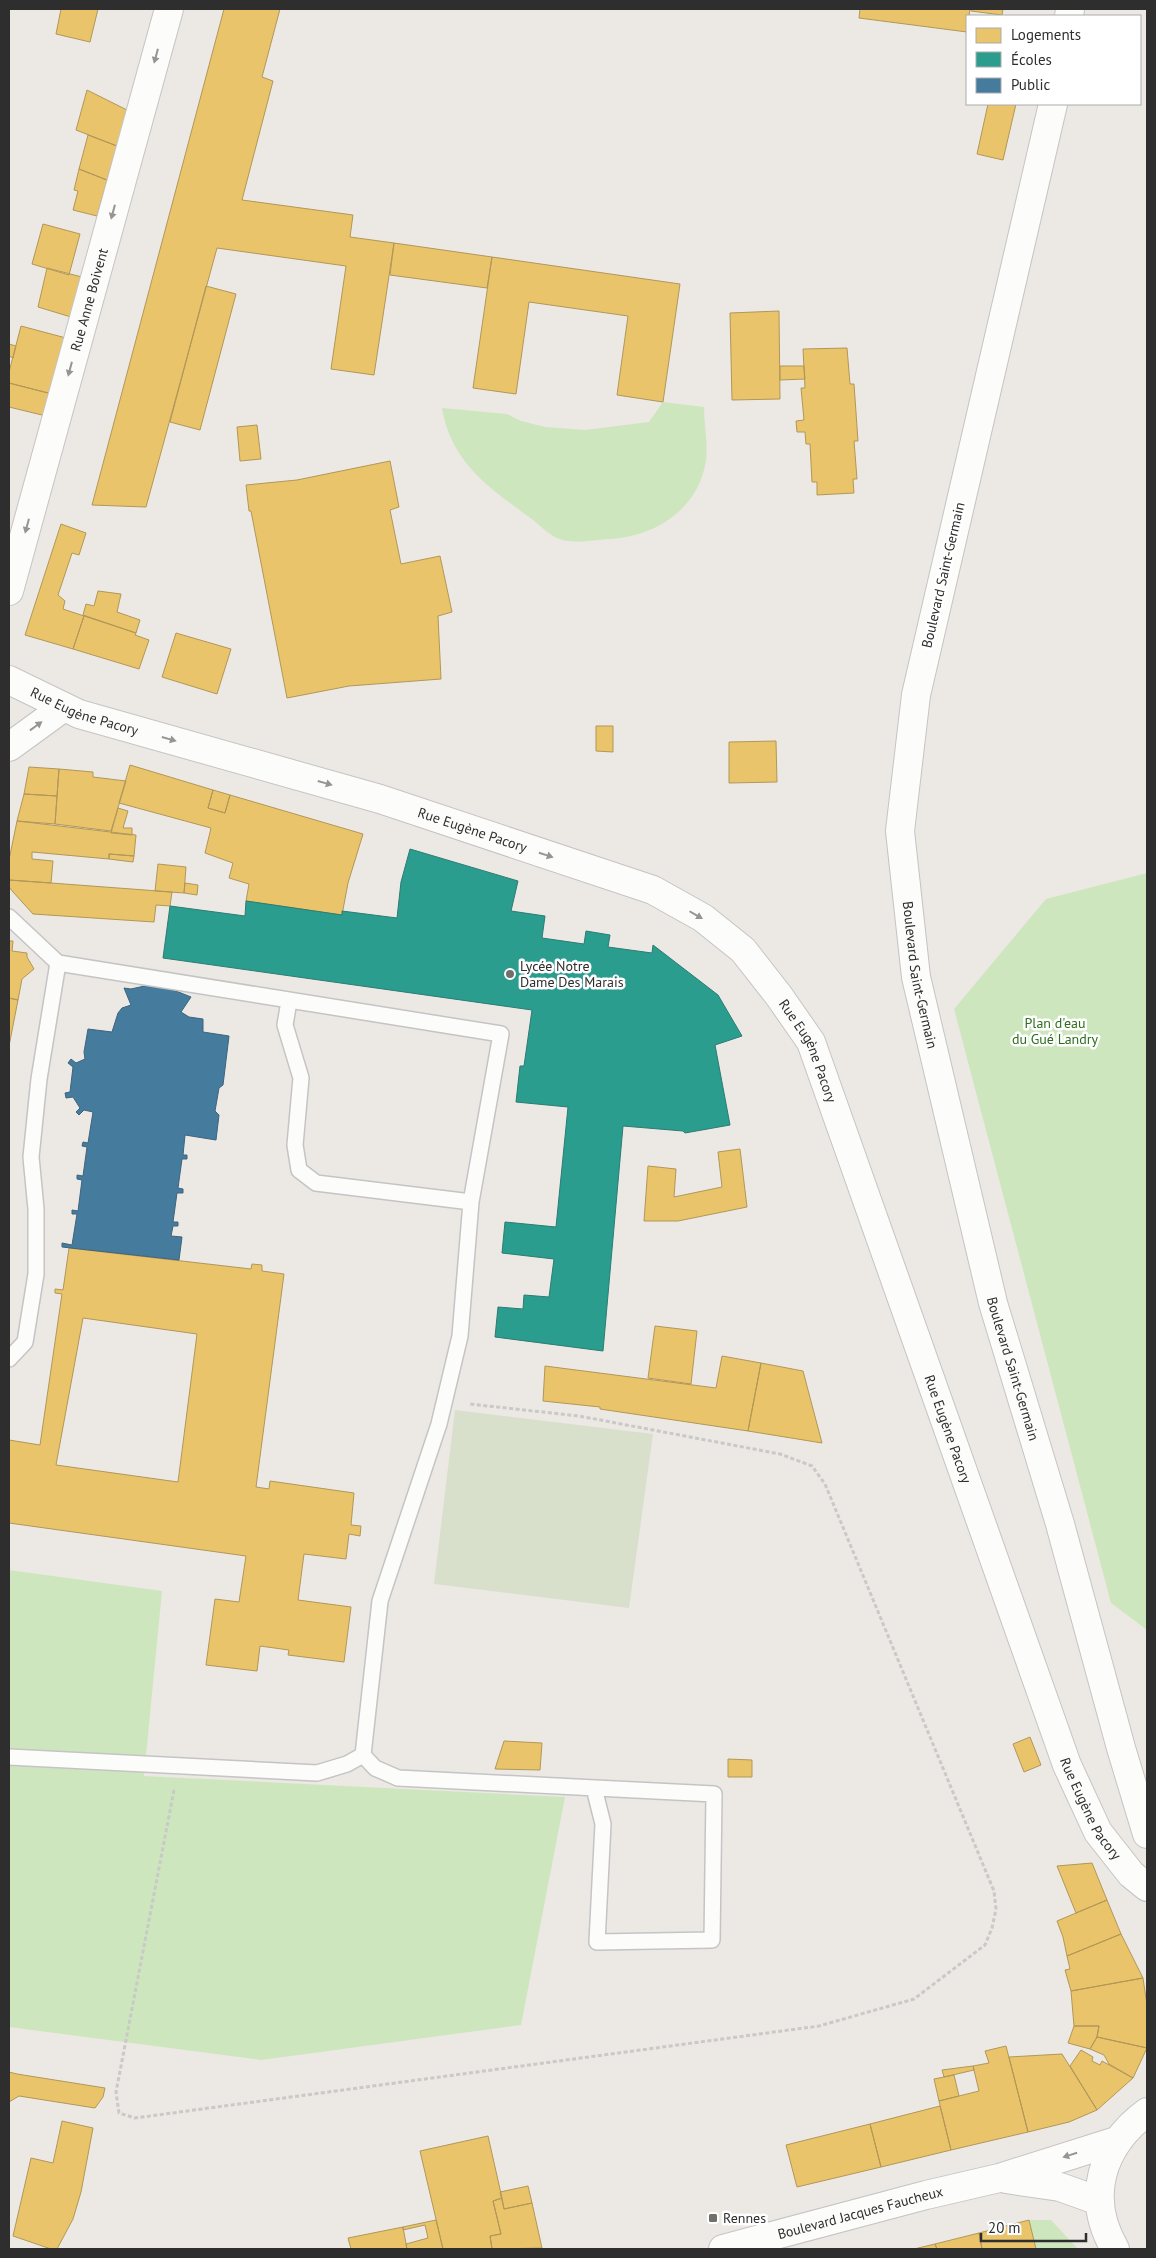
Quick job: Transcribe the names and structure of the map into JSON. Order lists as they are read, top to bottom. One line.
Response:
{"streets":{"street":["Rue Anne Boivent","Boulevard Saint-Germain","Rue Eugène Pacory","Boulevard Jacques Faucheux"]},"one_way":["Rue Anne Boivent","Rue Eugène Pacory"],"parks":["Plan d'eau du Gué Landry"],"places":{"other":["Lycée Notre Dame Des Marais"],"transit":["Rennes"]},"legend":["Logements","Écoles","Public"],"scale_bar":"20 m"}
